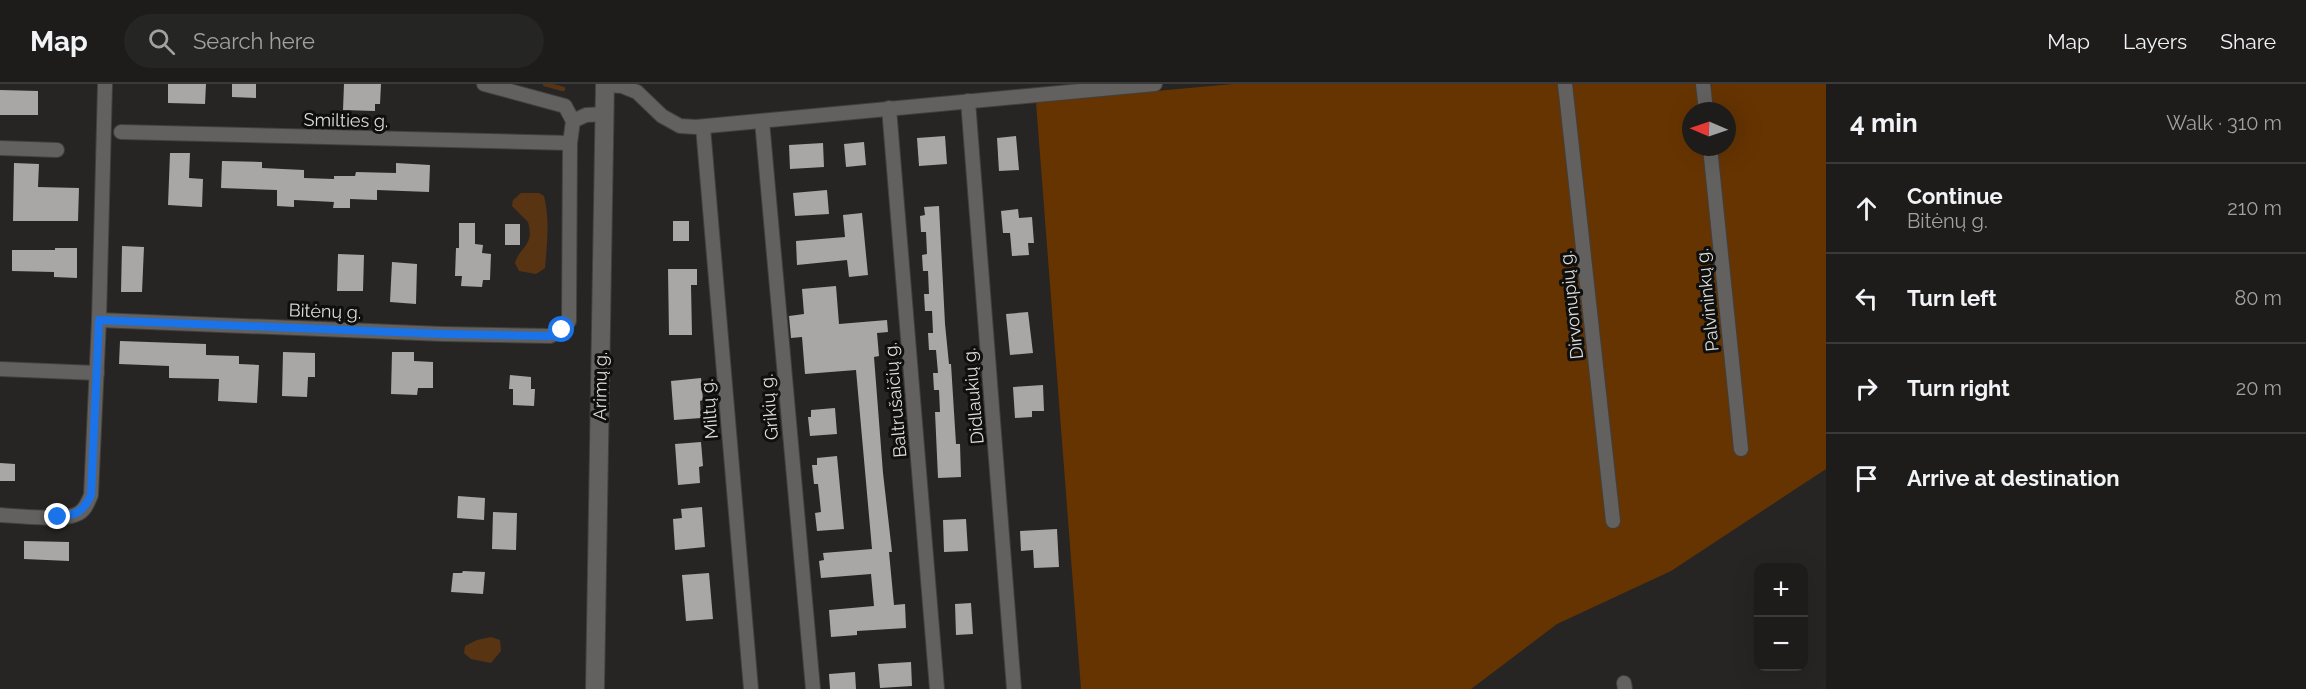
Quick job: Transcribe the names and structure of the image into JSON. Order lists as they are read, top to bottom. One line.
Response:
{"streets":{"main road":["Arimų g."],"street":["Smilties g.","Palvininkų g.","Dirvonupių g.","Bitėnų g.","Didlaukių g.","Baltrušaičių g.","Grikių g.","Miltų g."]},"crossings":[["Smilties g.","Bitėnų g."]],"north":"left","page":{"header":"Map","search":"Search here","nav":["Map","Layers","Share"],"heading":["4 min","Walk · 310 m"],"list":[["Continue","Bitėnų g.","210 m"],["Turn left","80 m"],["Turn right","20 m"],"Arrive at destination"],"map_buttons":["+","−"]}}
